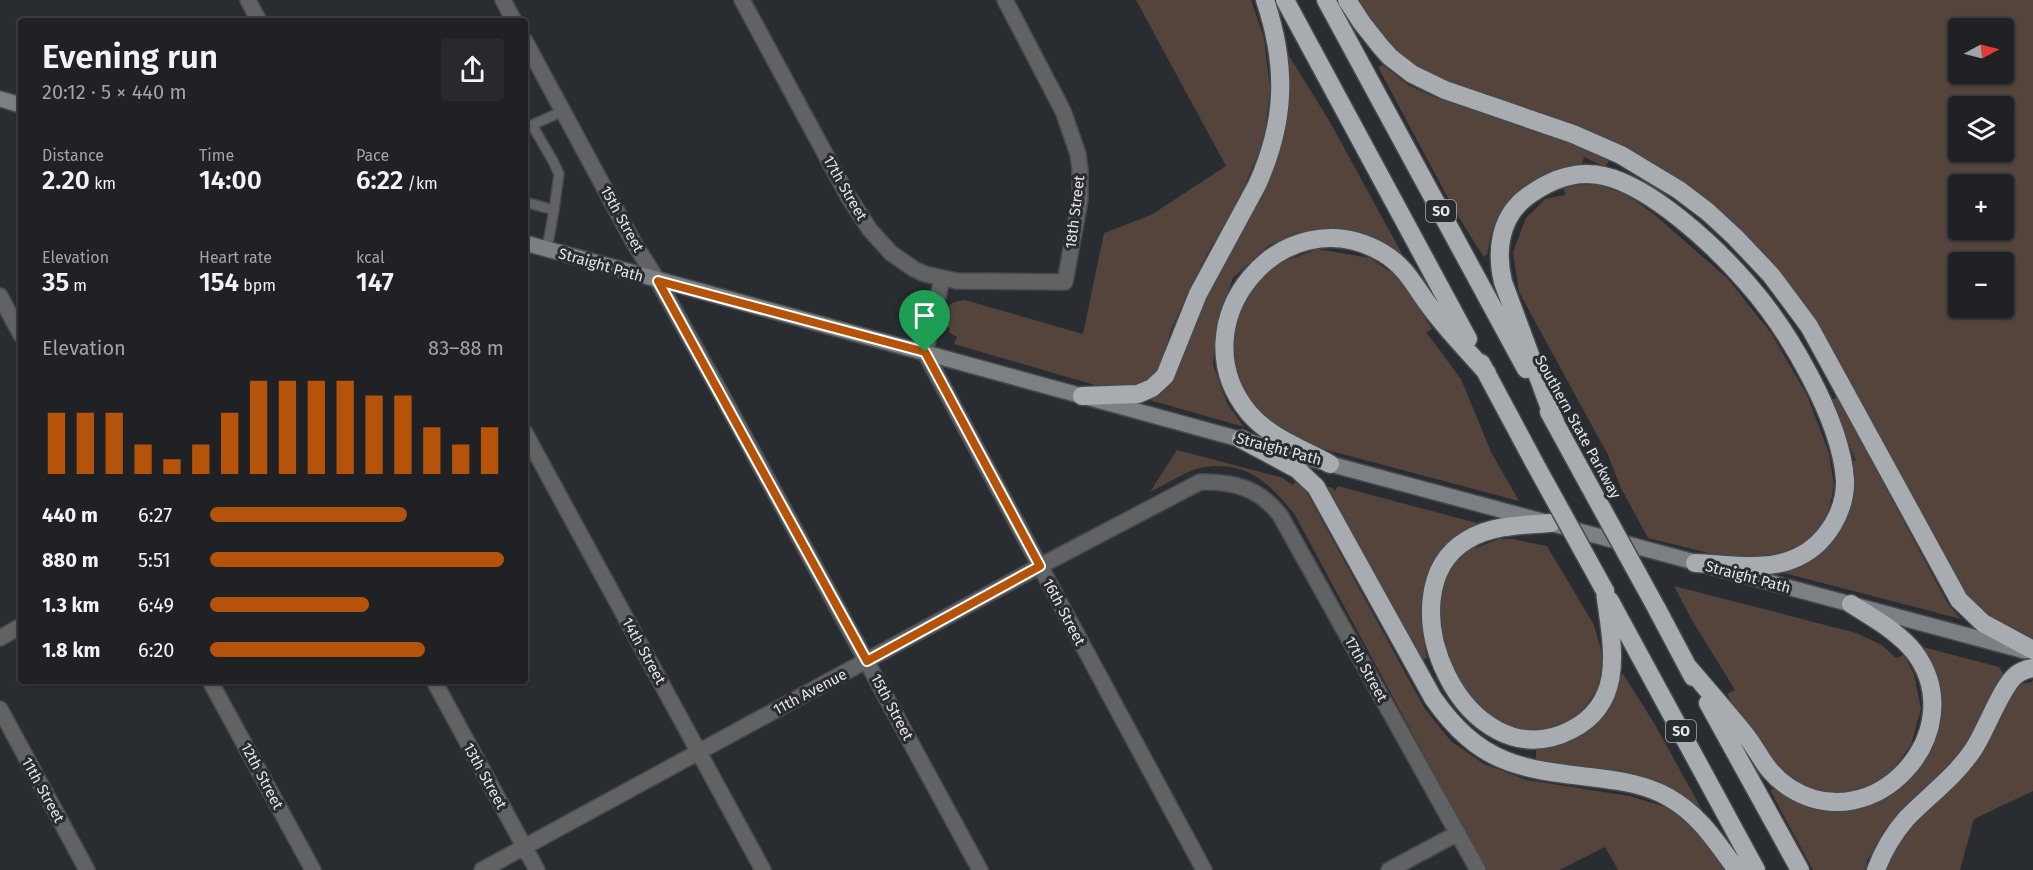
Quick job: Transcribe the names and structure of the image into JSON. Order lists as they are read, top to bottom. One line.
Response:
{"streets":{"highway":["SO","Southern State Parkway"],"main road":["Straight Path"],"street":["17th Street","18th Street","15th Street","16th Street","14th Street","11th Avenue","12th Street","13th Street","11th Street"]},"crossings":[["17th Street","18th Street"],["17th Street","11th Avenue"],["15th Street","Straight Path"],["15th Street","11th Avenue"],["Straight Path","16th Street"],["16th Street","11th Avenue"],["14th Street","11th Avenue"],["11th Avenue","13th Street"]],"north":"right","page":{"map_buttons":["+","−"],"heading":["Evening run","20:12 · 5 × 440 m"],"stats":[["Distance","2.20 km"],["Time","14:00"],["Pace","6:22 /km"],["Elevation","35 m"],["Heart rate","154 bpm"],["kcal","147"]],"chart":["Elevation","83–88 m"],"list":[{"name":"440 m","note":"6:27"},{"name":"880 m","note":"5:51"},{"name":"1.3 km","note":"6:49"},{"name":"1.8 km","note":"6:20"}]}}
